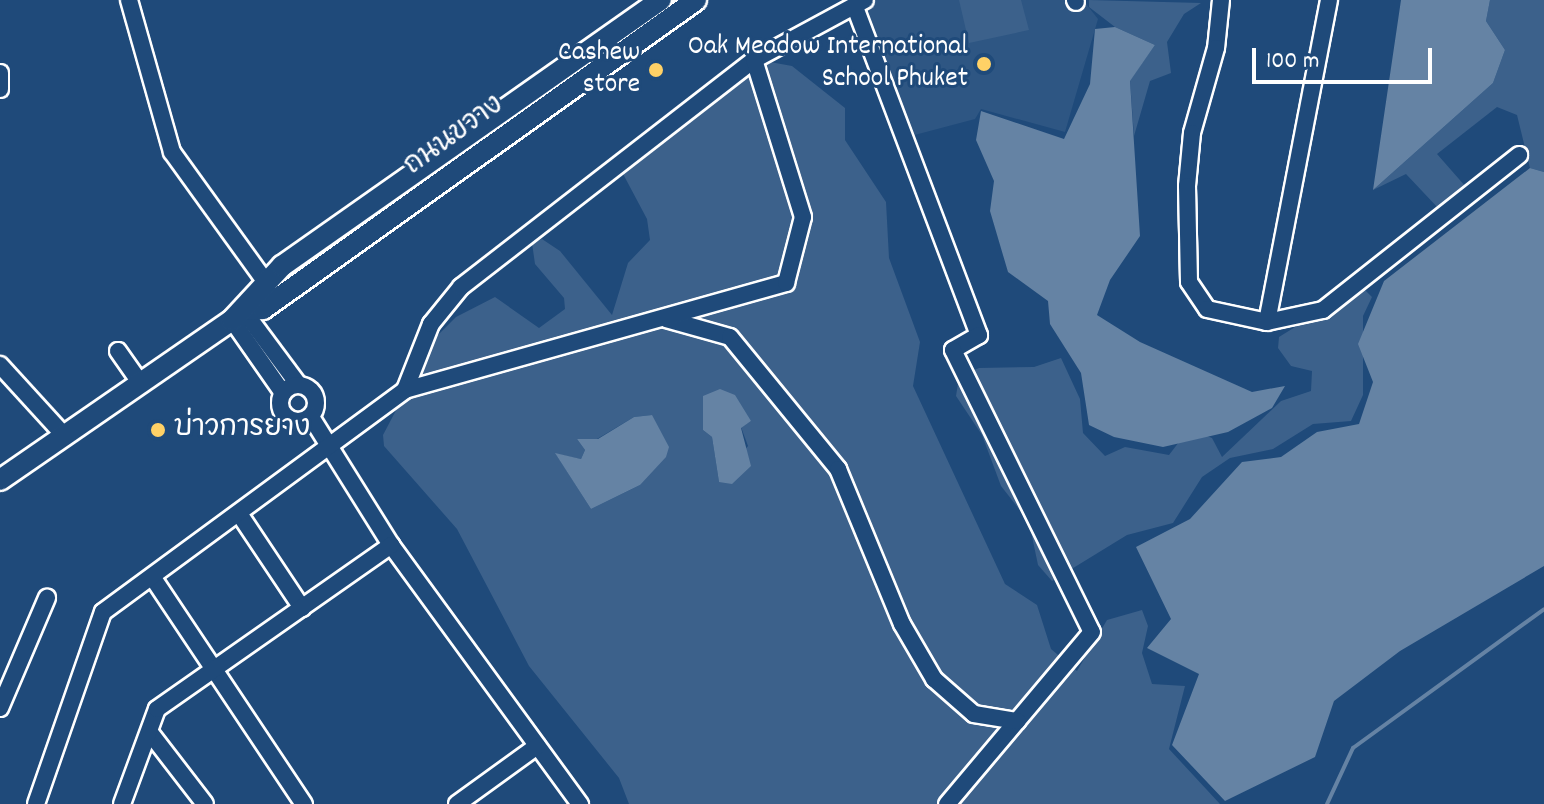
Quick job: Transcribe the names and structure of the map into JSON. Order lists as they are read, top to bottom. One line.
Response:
{"streets":{"main road":["ถนนขวาง"]},"places":["Oak Meadow International School Phuket","Cashew store","บ่าวการยาง"],"scale_bar":"100 m"}
